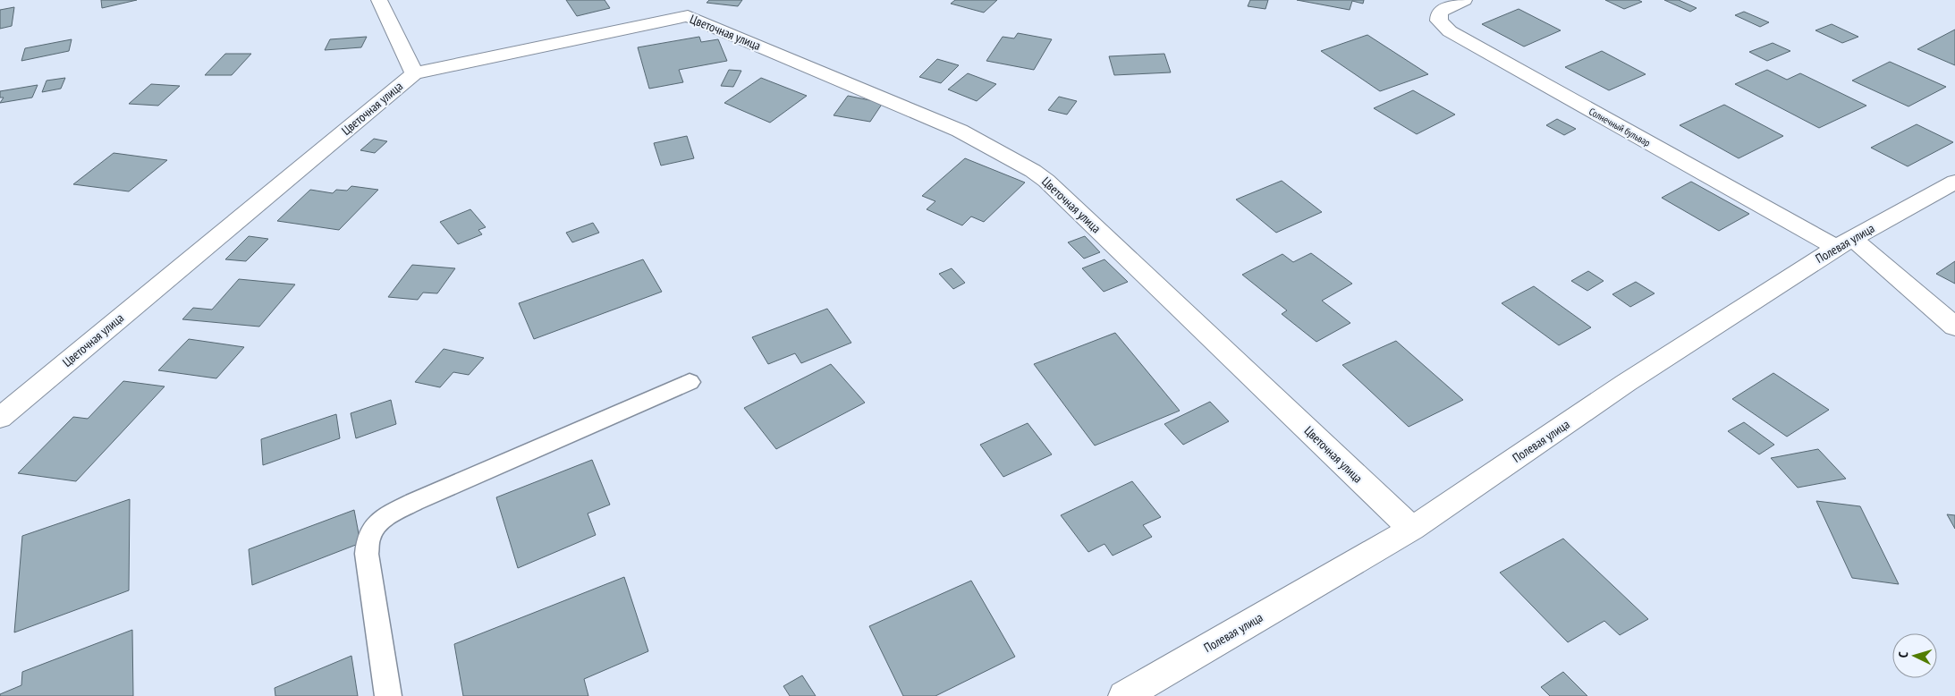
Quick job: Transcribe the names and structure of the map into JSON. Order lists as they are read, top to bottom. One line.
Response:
{"streets":{"street":["Цветочная улица","Солнечный бульвар","Полевая улица"]},"crossings":[["Цветочная улица","Полевая улица"],["Солнечный бульвар","Полевая улица"]],"north":"left"}
